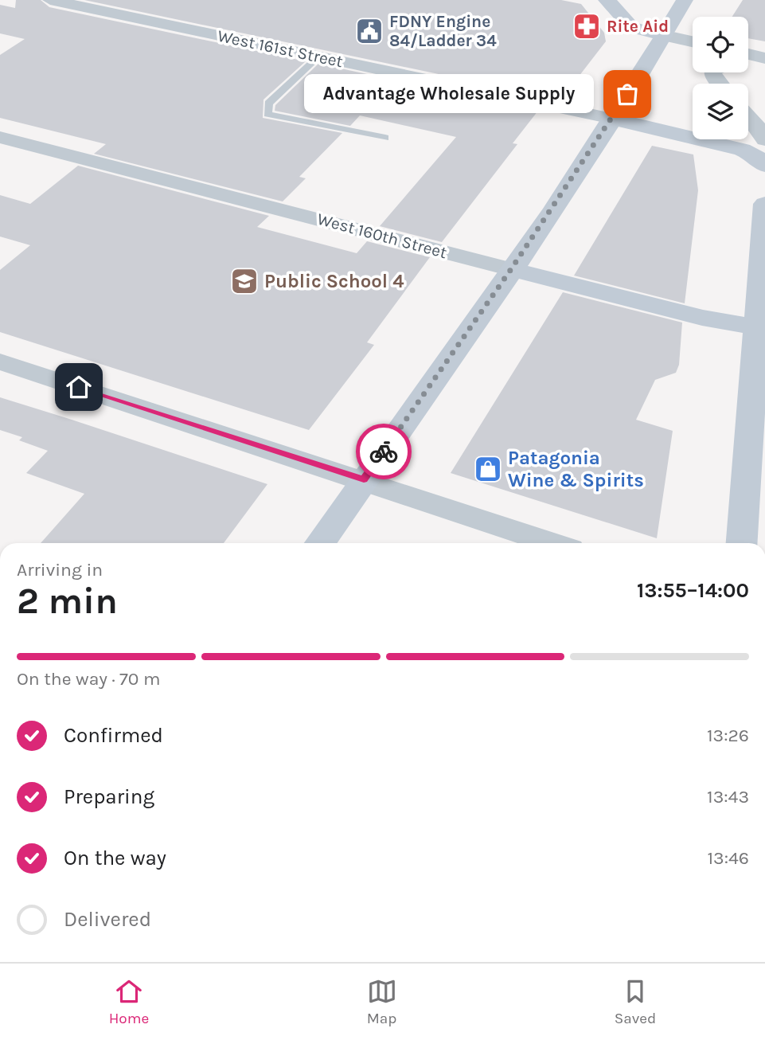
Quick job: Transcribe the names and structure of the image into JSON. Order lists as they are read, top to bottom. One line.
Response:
{"streets":{"main road":["West 161st Street","West 160th Street"]},"places":{"pharmacy":["Rite Aid"],"public building":["FDNY Engine 84/Ladder 34"],"other":["Advantage Wholesale Supply"],"school or university":["Public School 4"],"shop":["Patagonia Wine & Spirits"]},"page":{"bubble":"Advantage Wholesale Supply","heading":["2 min","Arriving in","13:55–14:00"],"bar":"On the way · 70 m","list":[["Confirmed","13:26"],["Preparing","13:43"],["On the way","13:46"],"Delivered"],"tabs":["Home","Map","Saved"]}}
